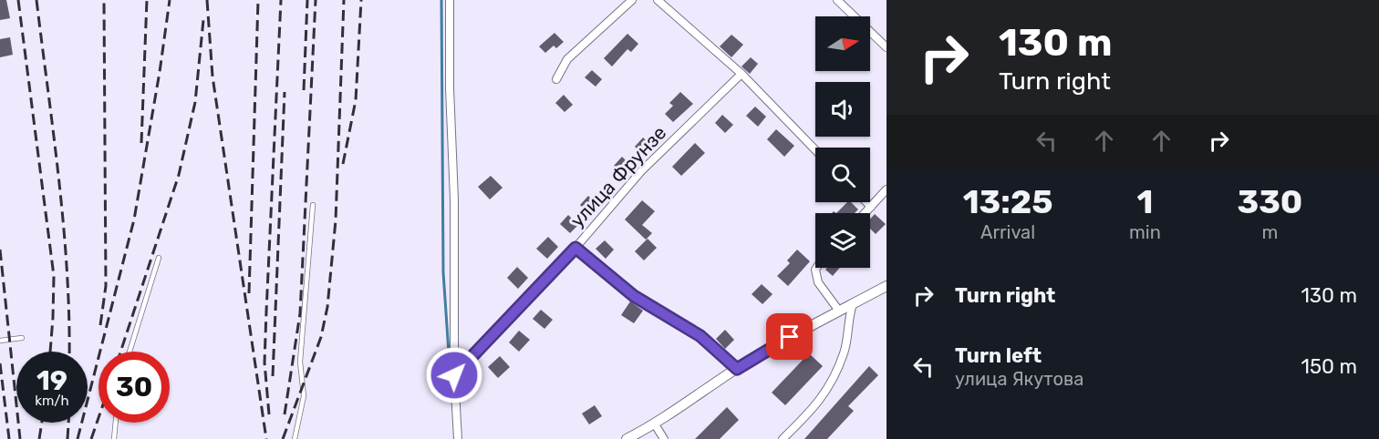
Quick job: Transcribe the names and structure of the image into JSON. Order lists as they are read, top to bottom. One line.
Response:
{"streets":{"street":["улица Фрунзе"]},"north":"right","page":{"turn":["130 m","Turn right"],"eta":["13:25","Arrival","1","min","330","m"],"list":[{"name":"Turn right","value":"130 m"},{"name":"Turn left","note":"улица Якутова","value":"150 m"}],"speed":"19 km/h","limit":"30"}}
